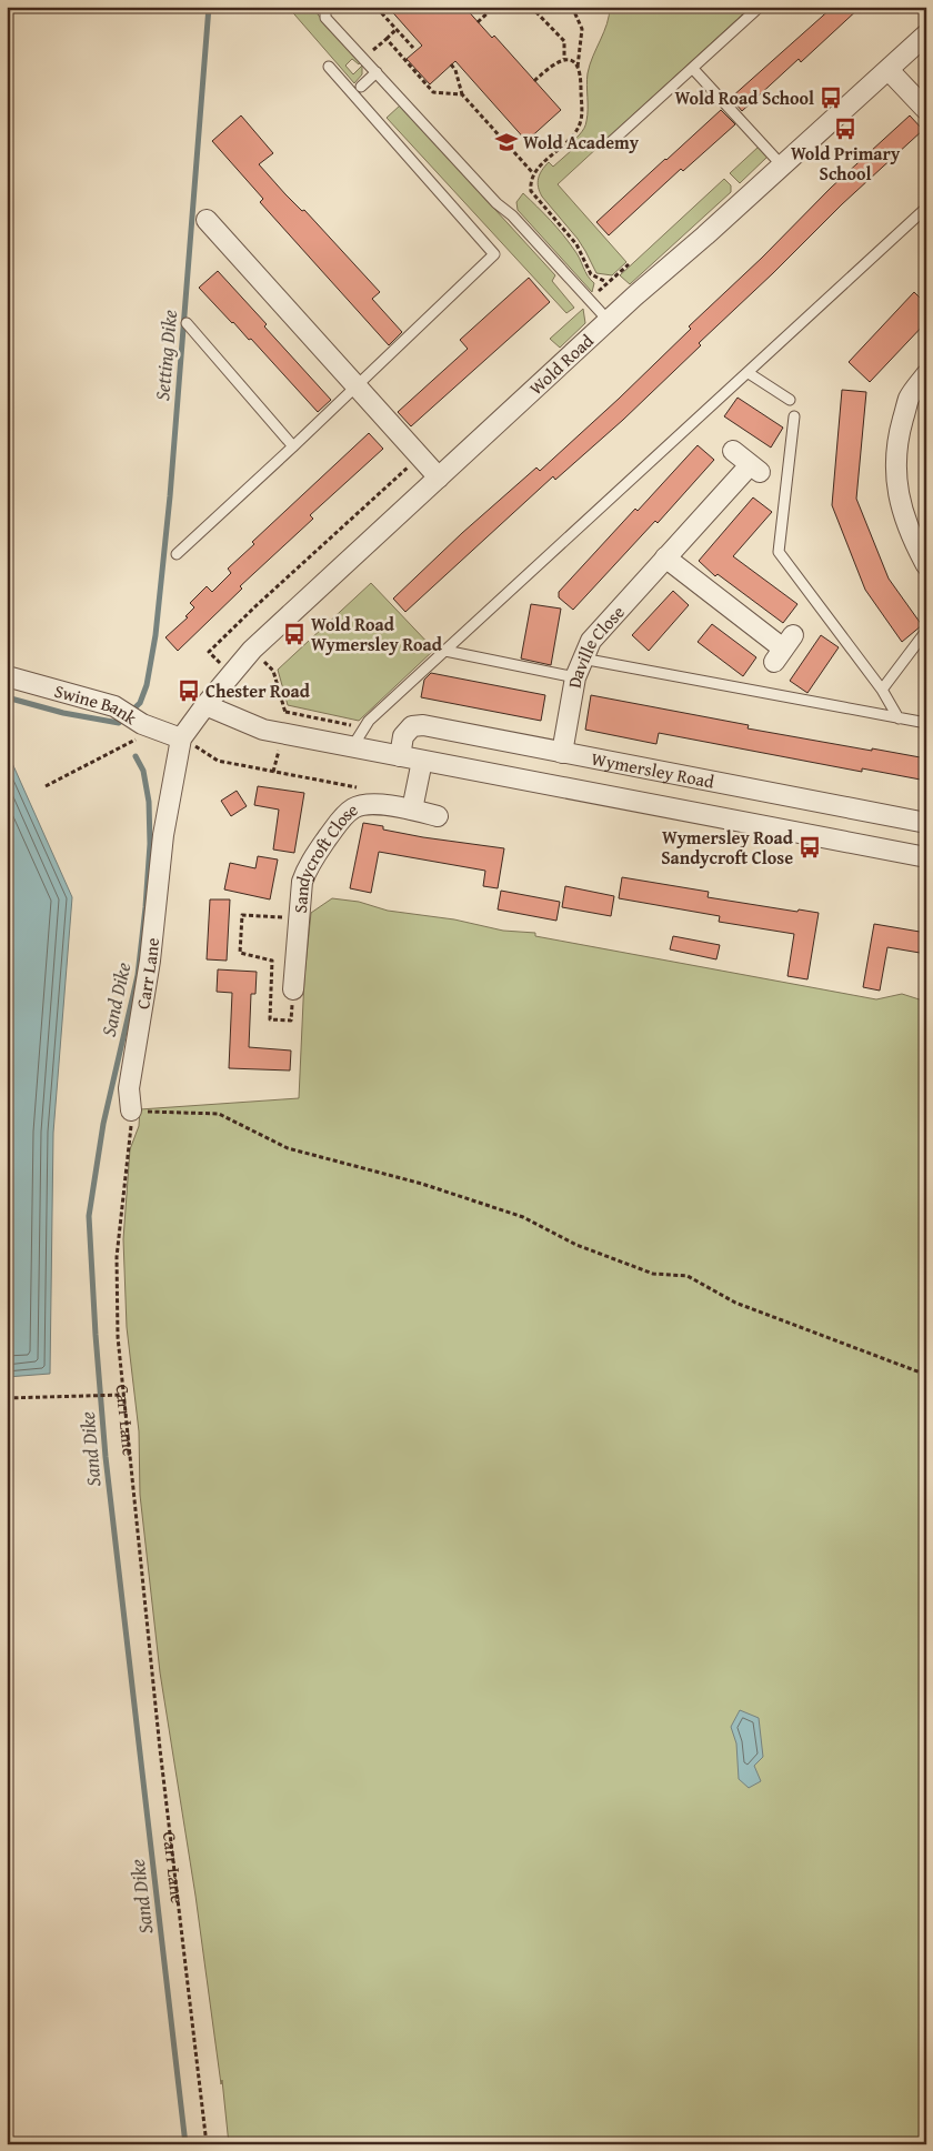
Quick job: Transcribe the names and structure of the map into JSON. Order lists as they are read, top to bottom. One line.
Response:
{"streets":{"street":["Wold Road","Daville Close","Swine Bank","Wymersley Road","Sandycroft Close","Carr Lane"]},"crossings":[["Wold Road","Wymersley Road"],["Wold Road","Carr Lane"],["Daville Close","Wymersley Road"],["Swine Bank","Carr Lane"],["Wymersley Road","Carr Lane"]],"water":["Setting Dike","Sand Dike"],"places":{"bus stop":["Wold Road School","Wold Primary School","Wold Road Wymersley Road","Chester Road","Wymersley Road Sandycroft Close"],"school or university":["Wold Academy"]}}
